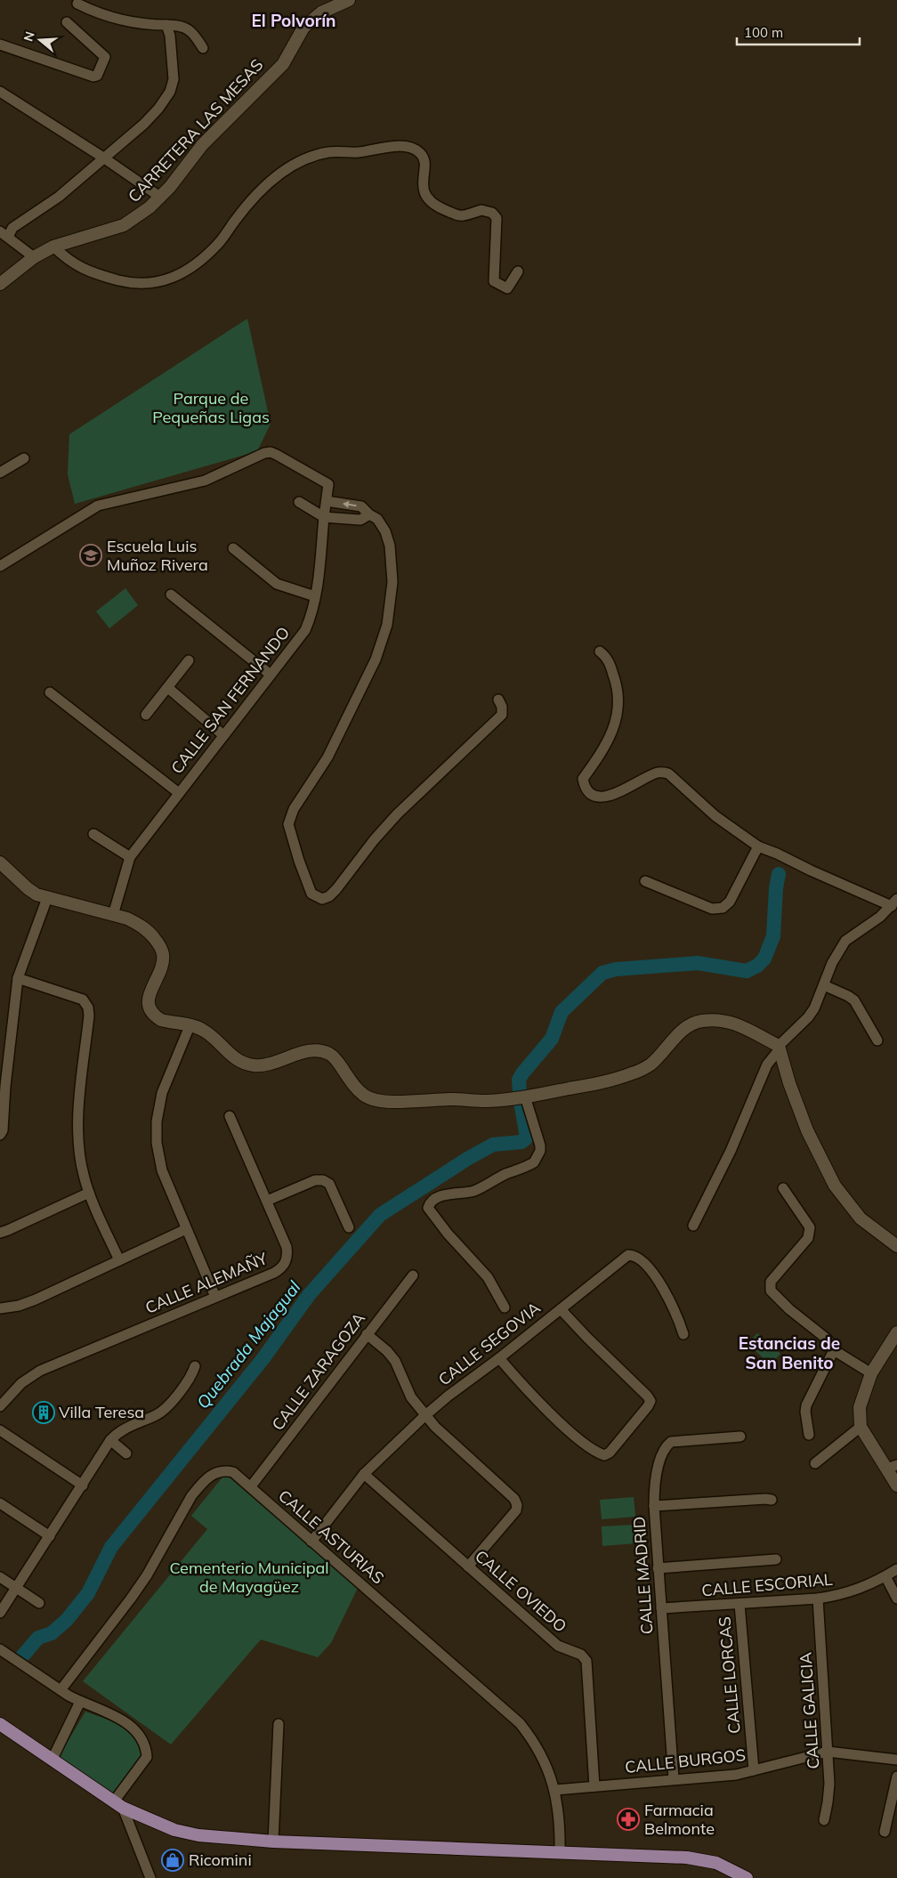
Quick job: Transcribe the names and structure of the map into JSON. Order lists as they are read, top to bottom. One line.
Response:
{"streets":{"street":["CARRETERA LAS MESAS","CALLE SAN FERNANDO","CALLE ALEMAÑY","CALLE SEGOVIA","CALLE ZARAGOZA","CALLE ASTURIAS","CALLE MADRID","CALLE ESCORIAL","CALLE OVIEDO","CALLE LORCAS","CALLE GALICIA","CALLE BURGOS"]},"crossings":[["CALLE SEGOVIA","CALLE ASTURIAS"],["CALLE SEGOVIA","CALLE OVIEDO"],["CALLE ZARAGOZA","CALLE ASTURIAS"],["CALLE ASTURIAS","CALLE BURGOS"],["CALLE MADRID","CALLE ESCORIAL"],["CALLE MADRID","CALLE BURGOS"],["CALLE ESCORIAL","CALLE LORCAS"],["CALLE ESCORIAL","CALLE GALICIA"],["CALLE OVIEDO","CALLE BURGOS"],["CALLE LORCAS","CALLE BURGOS"],["CALLE GALICIA","CALLE BURGOS"]],"districts":["El Polvorín","Estancias de San Benito"],"water":["Quebrada Majagual"],"parks":["Parque de Pequeñas Ligas","Cementerio Municipal de Mayagüez"],"places":{"school or university":["Escuela Luis Muñoz Rivera"],"building":["Villa Teresa"],"pharmacy":["Farmacia Belmonte"],"shop":["Ricomini"]},"scale_bar":"100 m","north":"left"}
